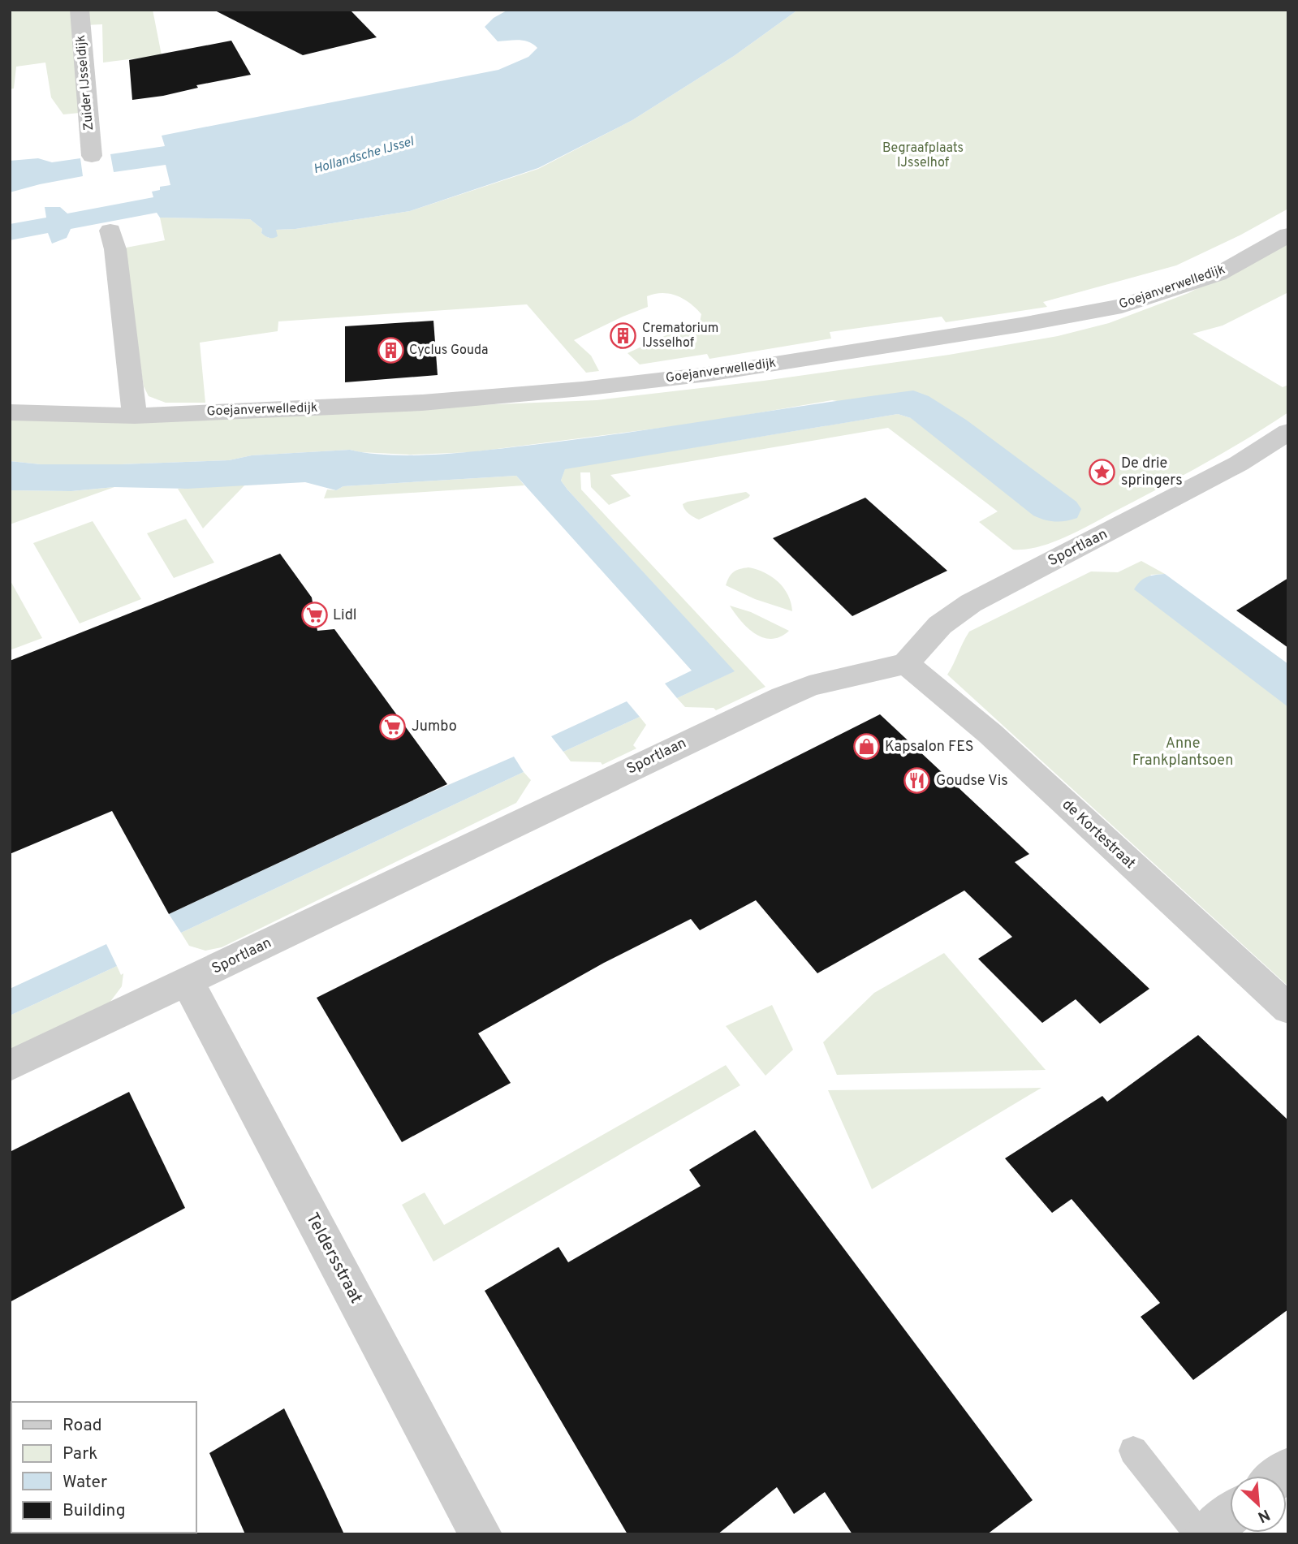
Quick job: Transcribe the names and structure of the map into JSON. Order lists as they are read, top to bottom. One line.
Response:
{"streets":{"street":["Zuider IJsseldijk","Goejanverwelledijk","Sportlaan","de Kortestraat","Teldersstraat"]},"crossings":[["Sportlaan","de Kortestraat"],["Sportlaan","Teldersstraat"]],"water":["Hollandsche IJssel"],"parks":["Begraafplaats IJsselhof","Anne Frankplantsoen"],"places":{"building":["Crematorium IJsselhof","Cyclus Gouda"],"place":["De drie springers"],"supermarket":["Lidl","Jumbo"],"shop":["Kapsalon FES"],"restaurant":["Goudse Vis"]},"legend":["Road","Park","Water","Building"],"north":"bottom right"}
